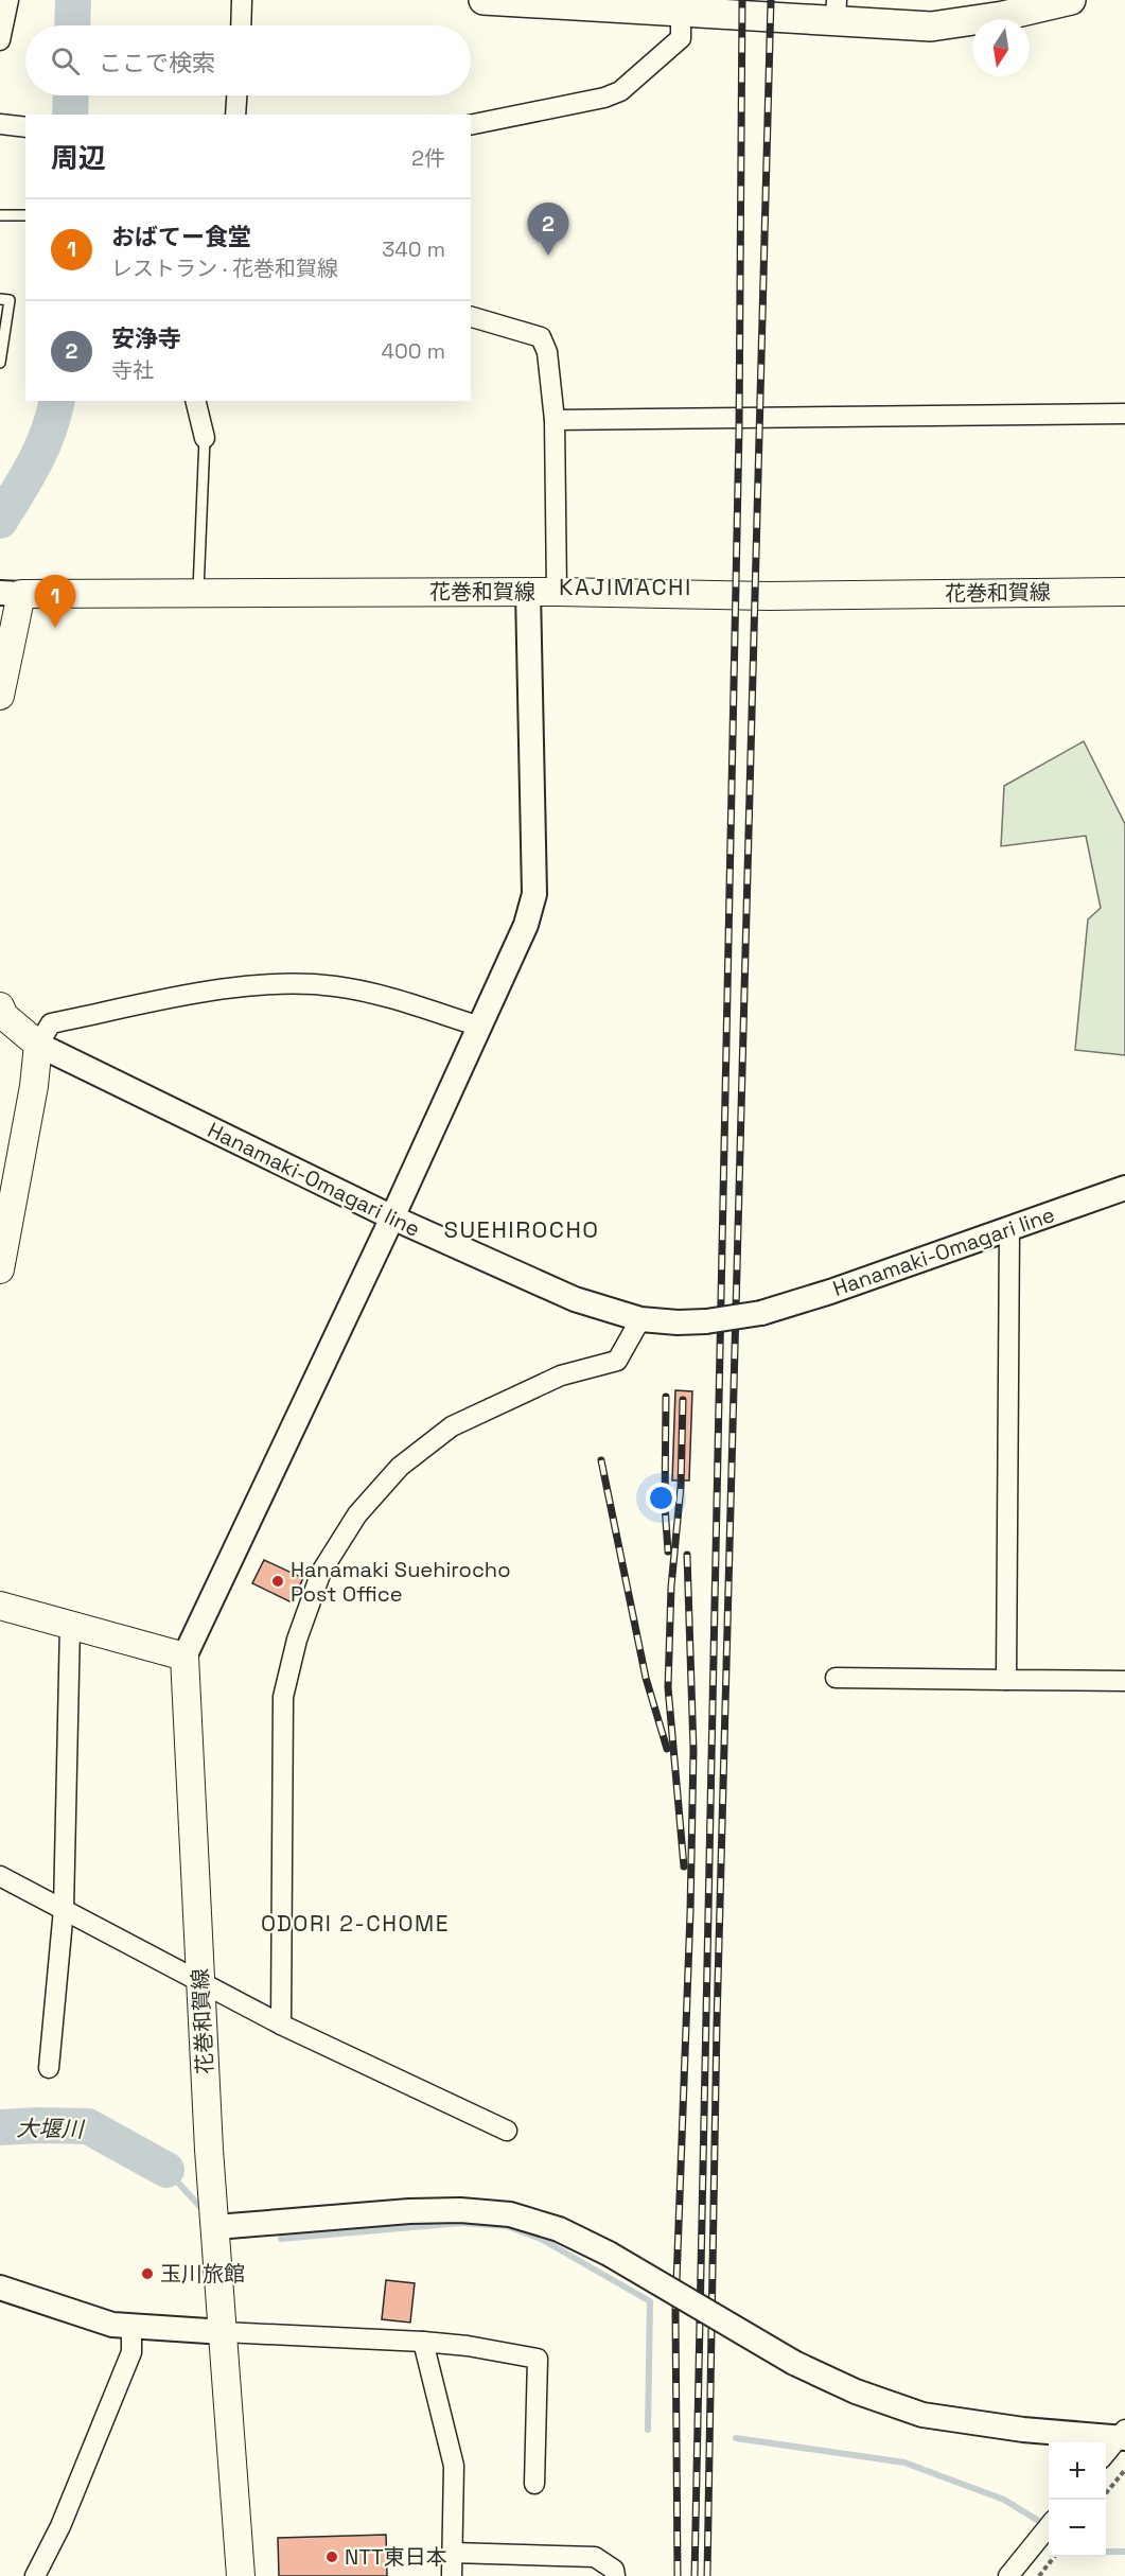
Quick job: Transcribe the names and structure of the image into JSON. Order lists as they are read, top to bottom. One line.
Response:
{"streets":{"main road":["花巻和賀線"],"street":["Hanamaki-Omagari line"]},"districts":["KAJIMACHI","SUEHIROCHO","ODORI 2-CHOME"],"water":["大堰川"],"places":["Hanamaki Suehirocho Post Office","玉川旅館","NTT東日本"],"north":"bottom","page":{"search":"ここで検索","heading":["周辺","2件"],"list":[{"mark":"1","name":"おばてー食堂","note":"レストラン · 花巻和賀線","value":"340 m"},{"mark":"2","name":"安浄寺","note":"寺社","value":"400 m"}],"pins":["2","1"],"map_buttons":["+","−"]}}
